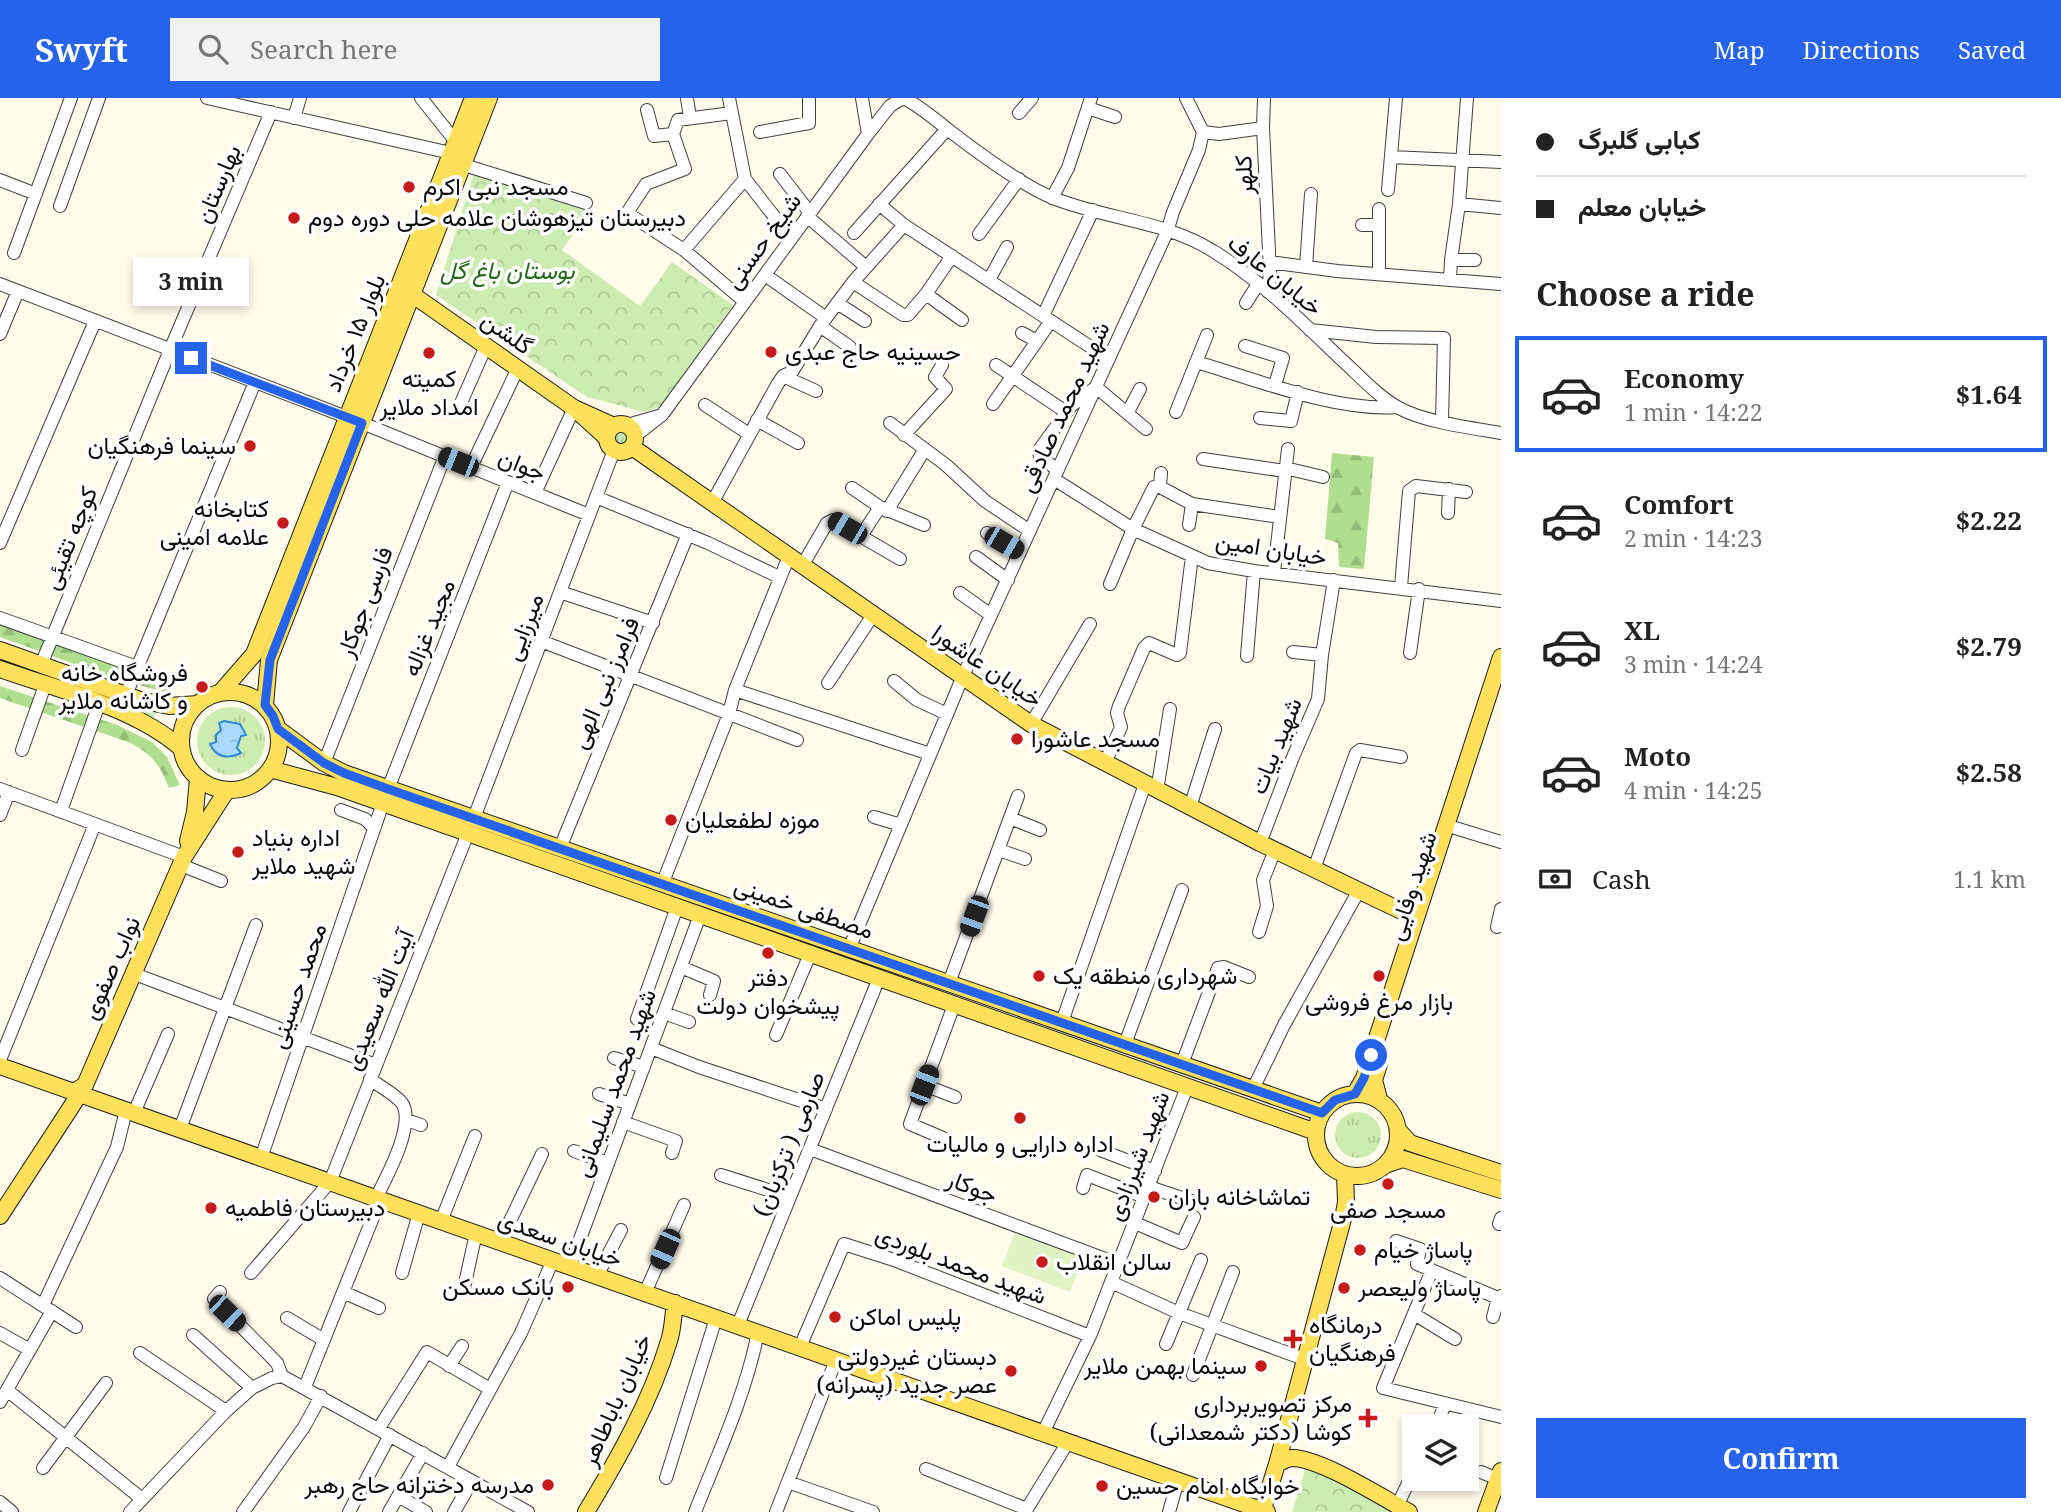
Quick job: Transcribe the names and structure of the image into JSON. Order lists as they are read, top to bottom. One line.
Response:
{"streets":{"main road":["بلوار ۱۵ خرداد","گلشن","خیابان عاشورا","شهید وفایی","مصطفی خمینی","نواب صفوی","خیابان سعدی","خیابان باباطاهر"],"street":["کلهر","بهارستان","شیخ حسنی","خیابان عارف","شهید محمد صادقی","جوان","کوچه تقیئی","خیابان امین","فارسی جوکار","میرزایی","مجید غزاله","فرامرز نبی الهی","شهید بیات","محمد حسینی","آیت الله سعیدی","شهید محمد سلیمانی","صارمی ( ترکزبان)","شهید شیرزادی","جوکار","شهید محمد بلوردی"]},"crossings":[["کلهر","خیابان عارف"],["بهارستان","جوان"],["بهارستان","کوچه تقیئی"],["شیخ حسنی","خیابان عارف"],["شیخ حسنی","گلشن"],["شیخ حسنی","میرزایی"],["شیخ حسنی","خیابان عاشورا"],["خیابان عارف","شهید محمد صادقی"],["بلوار ۱۵ خرداد","گلشن"],["بلوار ۱۵ خرداد","جوان"],["بلوار ۱۵ خرداد","مصطفی خمینی"],["گلشن","میرزایی"],["گلشن","خیابان عاشورا"],["شهید محمد صادقی","خیابان امین"],["شهید محمد صادقی","خیابان عاشورا"],["شهید محمد صادقی","مصطفی خمینی"],["جوان","کوچه تقیئی"],["جوان","فارسی جوکار"],["جوان","میرزایی"],["جوان","مجید غزاله"],["خیابان امین","شهید بیات"],["فارسی جوکار","مصطفی خمینی"],["میرزایی","خیابان عاشورا"],["میرزایی","مصطفی خمینی"],["میرزایی","آیت الله سعیدی"],["مجید غزاله","مصطفی خمینی"],["مجید غزاله","محمد حسینی"],["خیابان عاشورا","شهید بیات"],["خیابان عاشورا","شهید وفایی"],["فرامرز نبی الهی","مصطفی خمینی"],["شهید وفایی","مصطفی خمینی"],["مصطفی خمینی","محمد حسینی"],["مصطفی خمینی","آیت الله سعیدی"],["نواب صفوی","خیابان سعدی"],["محمد حسینی","خیابان سعدی"],["آیت الله سعیدی","خیابان سعدی"],["شهید محمد سلیمانی","خیابان سعدی"],["صارمی ( ترکزبان)","جوکار"],["صارمی ( ترکزبان)","خیابان سعدی"],["شهید شیرزادی","جوکار"],["شهید شیرزادی","خیابان سعدی"],["شهید شیرزادی","شهید محمد بلوردی"],["خیابان سعدی","شهید محمد بلوردی"],["خیابان سعدی","خیابان باباطاهر"]],"parks":["بوستان باغ گل"],"places":{"other":["مسجد نبی اکرم","دبیرستان تیزهوشان علامه حلی دوره دوم","حسینیه حاج عبدی","کمیته امداد ملایر","سینما فرهنگیان","کتابخانه علامه امینی","فروشگاه خانه و کاشانه ملایر","مسجد عاشورا","موزه لطفعلیان","اداره بنیاد شهید ملایر","دفتر پیشخوان دولت","شهرداری منطقه یک","بازار مرغ فروشی","اداره دارایی و مالیات","مسجد صفی","تماشاخانه باران","دبیرستان فاطمیه","پاساژ خیام","سالن انقلاب","بانک مسکن","پاساژ ولیعصر","پلیس اماکن","سینما بهمن ملایر","دبستان غیردولتی عصر جدید (پسرانه)","مدرسه دخترانه حاج رهبر","خوابگاه امام حسین"],"health":["درمانگاه فرهنگیان","مرکز تصویربرداری کوشا (دکتر شمعدانی)"]},"page":{"header":"Swyft","search":"Search here","nav":["Map","Directions","Saved"],"banner":["کبابی گلبرگ","خیابان معلم"],"heading":"Choose a ride","bubble":"3 min","list":[{"name":"Economy","note":"1 min · 14:22","value":"$1.64"},{"name":"Comfort","note":"2 min · 14:23","value":"$2.22"},{"name":"XL","note":"3 min · 14:24","value":"$2.79"},{"name":"Moto","note":"4 min · 14:25","value":"$2.58"}],"pay":["Cash","1.1 km"],"buttons":"Confirm"}}
